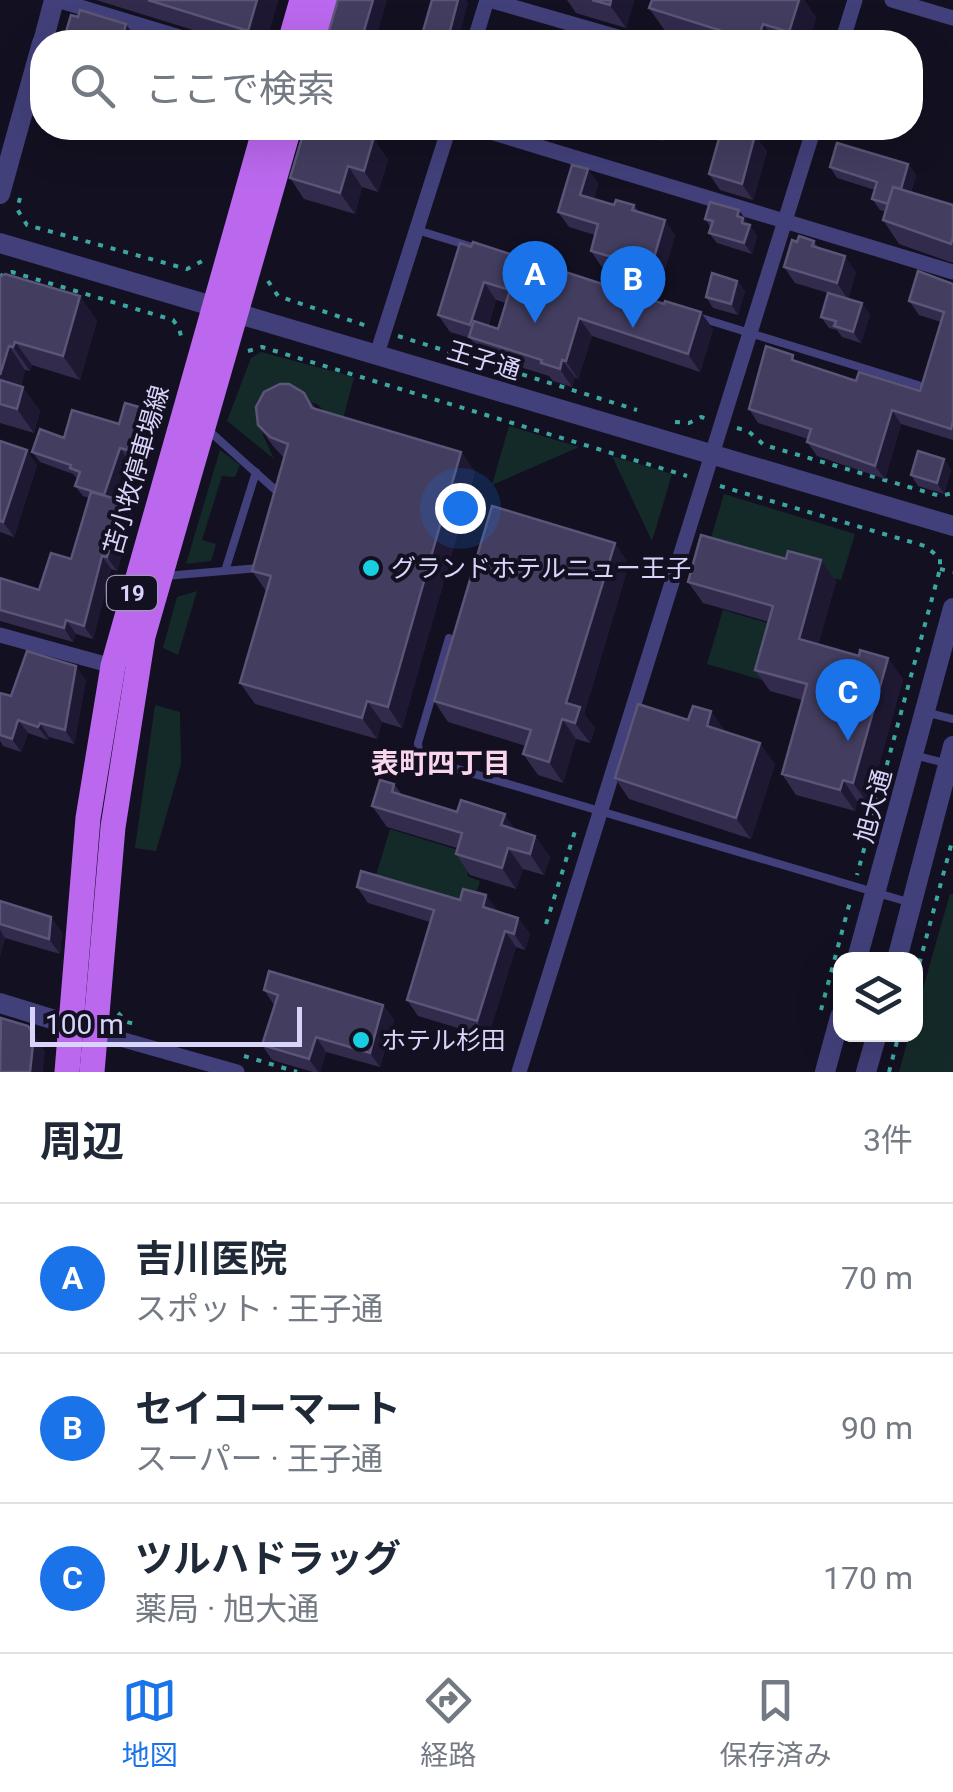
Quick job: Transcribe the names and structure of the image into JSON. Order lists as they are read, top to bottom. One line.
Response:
{"streets":{"main road":["苫小牧停車場線","19"],"street":["王子通","旭大通"]},"crossings":[["王子通","苫小牧停車場線"]],"districts":["表町四丁目"],"places":["グランドホテルニュー王子","ホテル杉田"],"scale_bar":"100 m","page":{"search":"ここで検索","pins":["A","B","C"],"scale":"100 m","heading":["周辺","3件"],"list":[{"mark":"A","name":"吉川医院","note":"スポット · 王子通","value":"70 m"},{"mark":"B","name":"セイコーマート","note":"スーパー · 王子通","value":"90 m"},{"mark":"C","name":"ツルハドラッグ","note":"薬局 · 旭大通","value":"170 m"}],"nav":["地図","経路","保存済み"]}}
